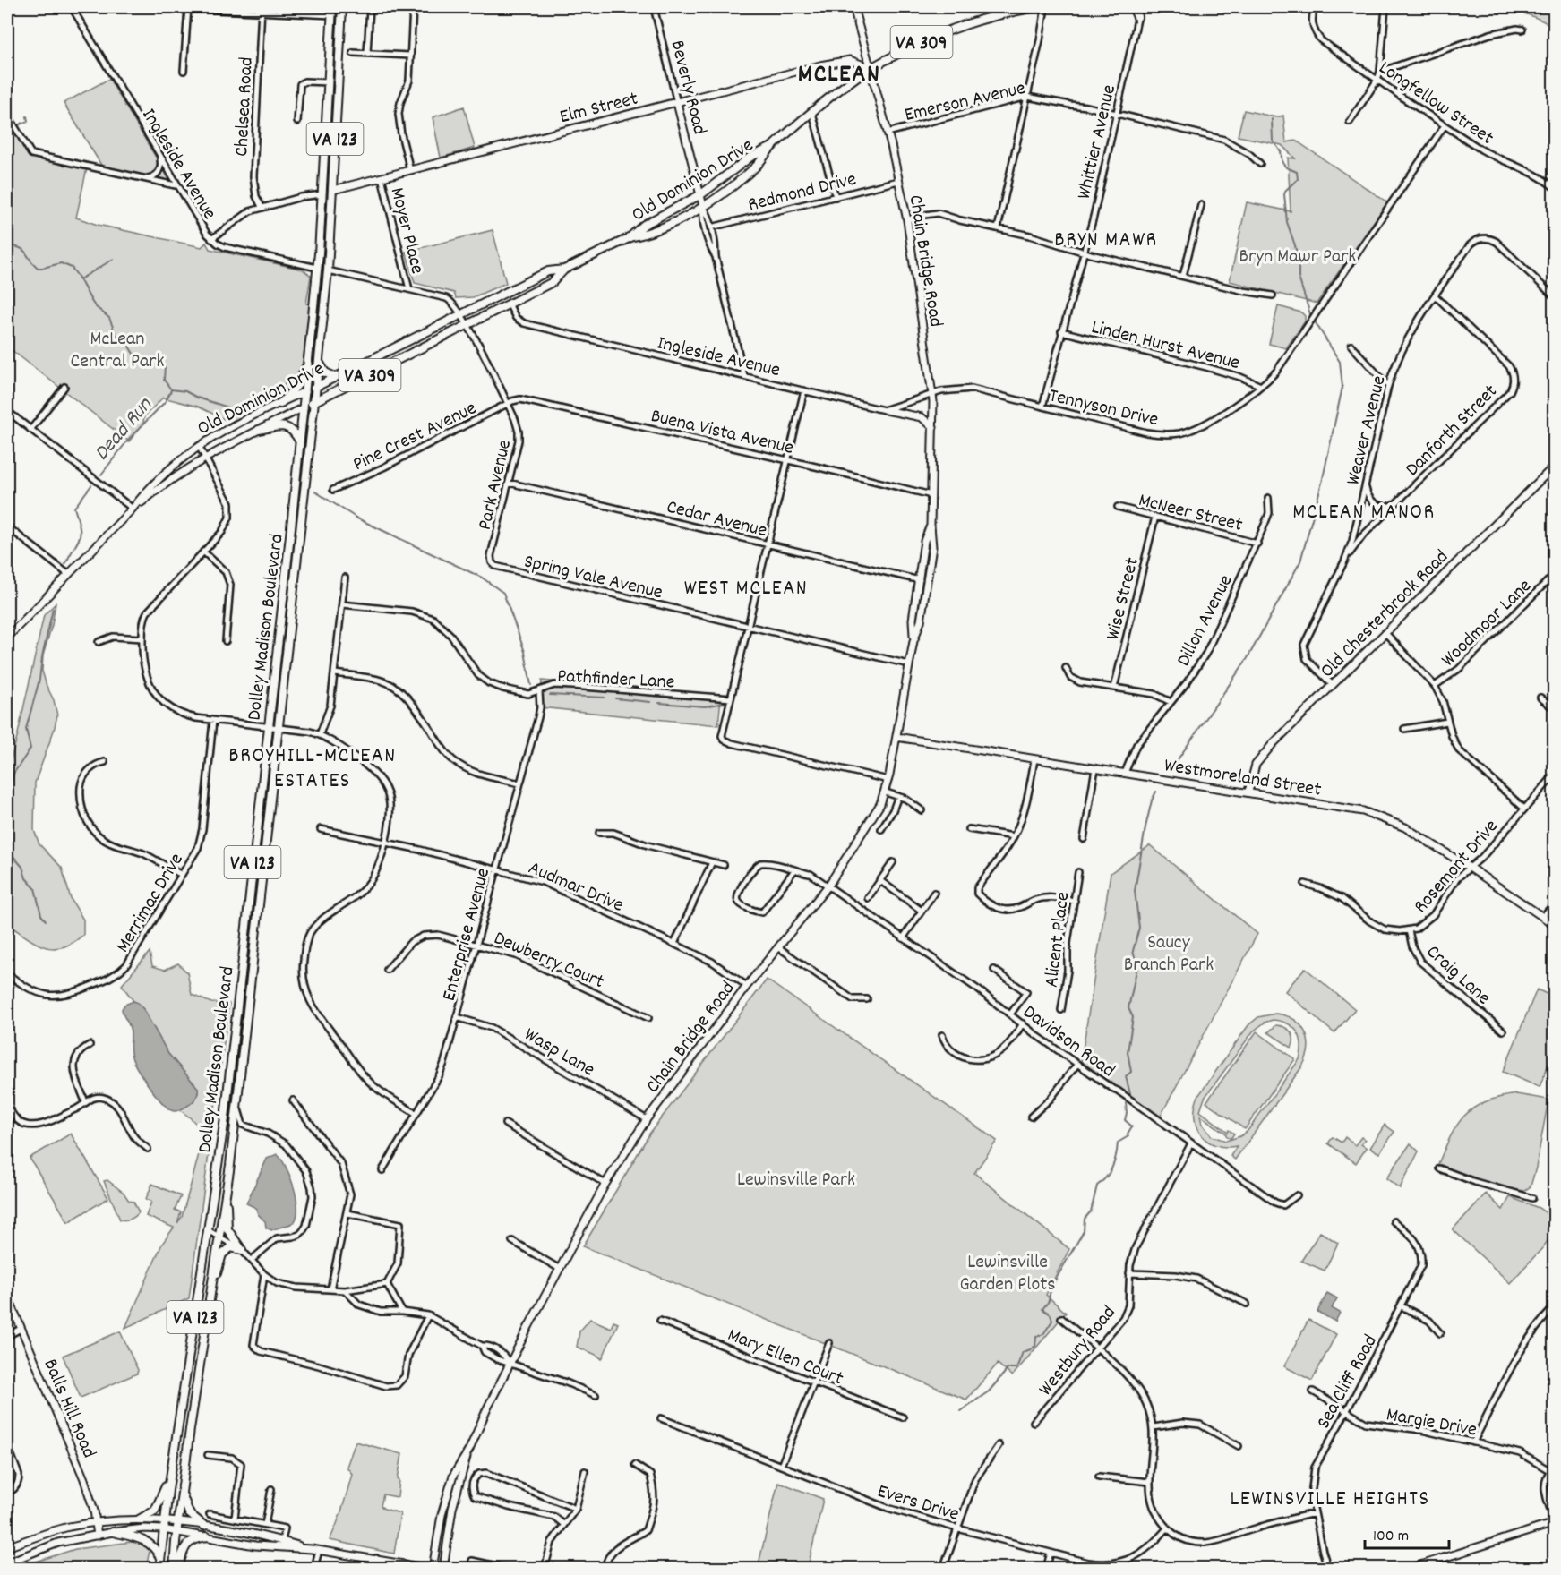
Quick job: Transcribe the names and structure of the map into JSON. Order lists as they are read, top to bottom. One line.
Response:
{"streets":{"main road":["VA 309","Beverly Road","Elm Street","VA 123","Old Dominion Drive","Chain Bridge Road","Old Chesterbrook Road","Dolley Madison Boulevard","Westmoreland Street","Balls Hill Road"],"street":["Emerson Avenue","Longfellow Street","Chelsea Road","Whittier Avenue","Ingleside Avenue","Redmond Drive","Moyer Place","Linden Hurst Avenue","Tennyson Drive","Danforth Street","Buena Vista Avenue","Weaver Avenue","Pine Crest Avenue","Park Avenue","McNeer Street","Cedar Avenue","Spring Vale Avenue","Wise Street","Dillon Avenue","Woodmoor Lane","Pathfinder Lane","Rosemont Drive","Audmar Drive","Merrimac Drive","Enterprise Avenue","Alicent Place","Dewberry Court","Craig Lane","Davidson Road","Wasp Lane","Westbury Road","Mary Ellen Court","Sea Cliff Road","Margie Drive","Evers Drive"]},"crossings":[["Beverly Road","Elm Street"],["Beverly Road","Ingleside Avenue"],["Beverly Road","Old Dominion Drive"],["Beverly Road","Redmond Drive"],["Emerson Avenue","Whittier Avenue"],["Emerson Avenue","Chain Bridge Road"],["Longfellow Street","Tennyson Drive"],["Elm Street","Old Dominion Drive"],["Elm Street","Moyer Place"],["Elm Street","Chain Bridge Road"],["Elm Street","Dolley Madison Boulevard"],["Whittier Avenue","Linden Hurst Avenue"],["Whittier Avenue","Tennyson Drive"],["Ingleside Avenue","Old Dominion Drive"],["Ingleside Avenue","Dolley Madison Boulevard"],["Old Dominion Drive","Chain Bridge Road"],["Old Dominion Drive","Park Avenue"],["Old Dominion Drive","Dolley Madison Boulevard"],["Redmond Drive","Chain Bridge Road"],["Chain Bridge Road","Tennyson Drive"],["Chain Bridge Road","Buena Vista Avenue"],["Chain Bridge Road","Cedar Avenue"],["Chain Bridge Road","Spring Vale Avenue"],["Chain Bridge Road","Westmoreland Street"],["Chain Bridge Road","Audmar Drive"],["Chain Bridge Road","Davidson Road"],["Chain Bridge Road","Wasp Lane"],["Linden Hurst Avenue","Tennyson Drive"],["Danforth Street","Weaver Avenue"],["Buena Vista Avenue","Pine Crest Avenue"],["Buena Vista Avenue","Park Avenue"],["Weaver Avenue","Old Chesterbrook Road"],["Pine Crest Avenue","Park Avenue"],["Park Avenue","Cedar Avenue"],["Park Avenue","Spring Vale Avenue"],["McNeer Street","Wise Street"],["McNeer Street","Dillon Avenue"],["Old Chesterbrook Road","Westmoreland Street"],["Dillon Avenue","Westmoreland Street"],["Pathfinder Lane","Enterprise Avenue"],["Westmoreland Street","Rosemont Drive"],["Rosemont Drive","Craig Lane"],["Audmar Drive","Enterprise Avenue"],["Enterprise Avenue","Dewberry Court"],["Enterprise Avenue","Wasp Lane"],["Davidson Road","Westbury Road"],["Sea Cliff Road","Margie Drive"]],"districts":["MCLEAN","BRYN MAWR","MCLEAN MANOR","WEST MCLEAN","BROYHILL-MCLEAN ESTATES","LEWINSVILLE HEIGHTS"],"water":["Dead Run"],"parks":["Bryn Mawr Park","McLean Central Park","Saucy Branch Park","Lewinsville Park","Lewinsville Garden Plots"],"scale_bar":"100 m"}
